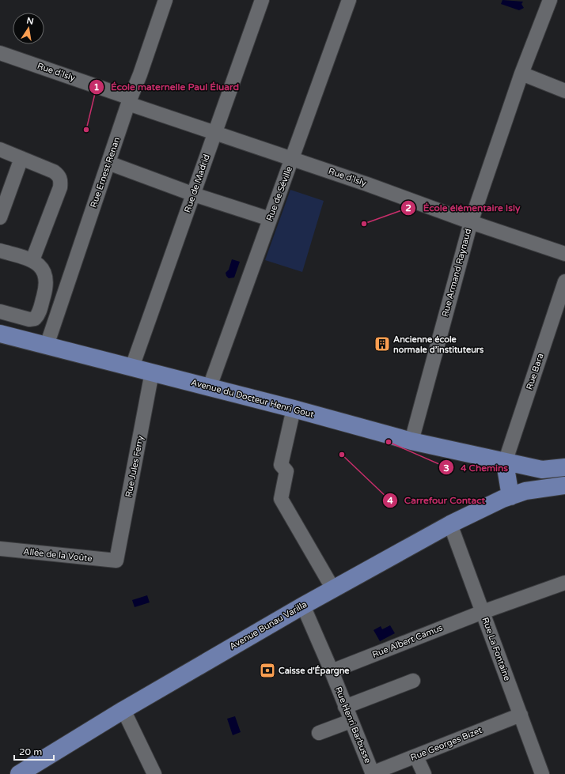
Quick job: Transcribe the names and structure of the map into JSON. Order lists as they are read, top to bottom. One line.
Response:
{"streets":{"main road":["Avenue du Docteur Henri Gout","Avenue Bunau Varilla"],"street":["Rue d'Isly","Rue Ernest Renan","Rue de Madrid","Rue de Séville","Rue Armand Raynaud","Rue Bara","Rue Jules Ferry","Allée de la Voûte","Rue Albert Camus","Rue La Fontaine","Rue Henri Barbusse","Rue Georges Bizet"]},"crossings":[["Rue d'Isly","Rue Ernest Renan"],["Rue d'Isly","Rue de Madrid"],["Rue d'Isly","Rue de Séville"],["Rue d'Isly","Rue Armand Raynaud"],["Rue Ernest Renan","Avenue du Docteur Henri Gout"],["Rue de Madrid","Avenue du Docteur Henri Gout"],["Rue de Séville","Avenue du Docteur Henri Gout"],["Rue Armand Raynaud","Avenue du Docteur Henri Gout"],["Rue Bara","Avenue du Docteur Henri Gout"],["Avenue du Docteur Henri Gout","Rue Jules Ferry"],["Rue Jules Ferry","Allée de la Voûte"],["Avenue Bunau Varilla","Rue La Fontaine"],["Avenue Bunau Varilla","Rue Henri Barbusse"],["Rue Albert Camus","Rue La Fontaine"],["Rue Albert Camus","Rue Henri Barbusse"],["Rue La Fontaine","Rue Georges Bizet"],["Rue Henri Barbusse","Rue Georges Bizet"]],"places":{"other":["École maternelle Paul Éluard","École élémentaire Isly","4 Chemins","Carrefour Contact"],"building":["Ancienne école normale d’instituteurs"],"bank":["Caisse d'Épargne"]},"scale_bar":"20 m","north":"top"}
